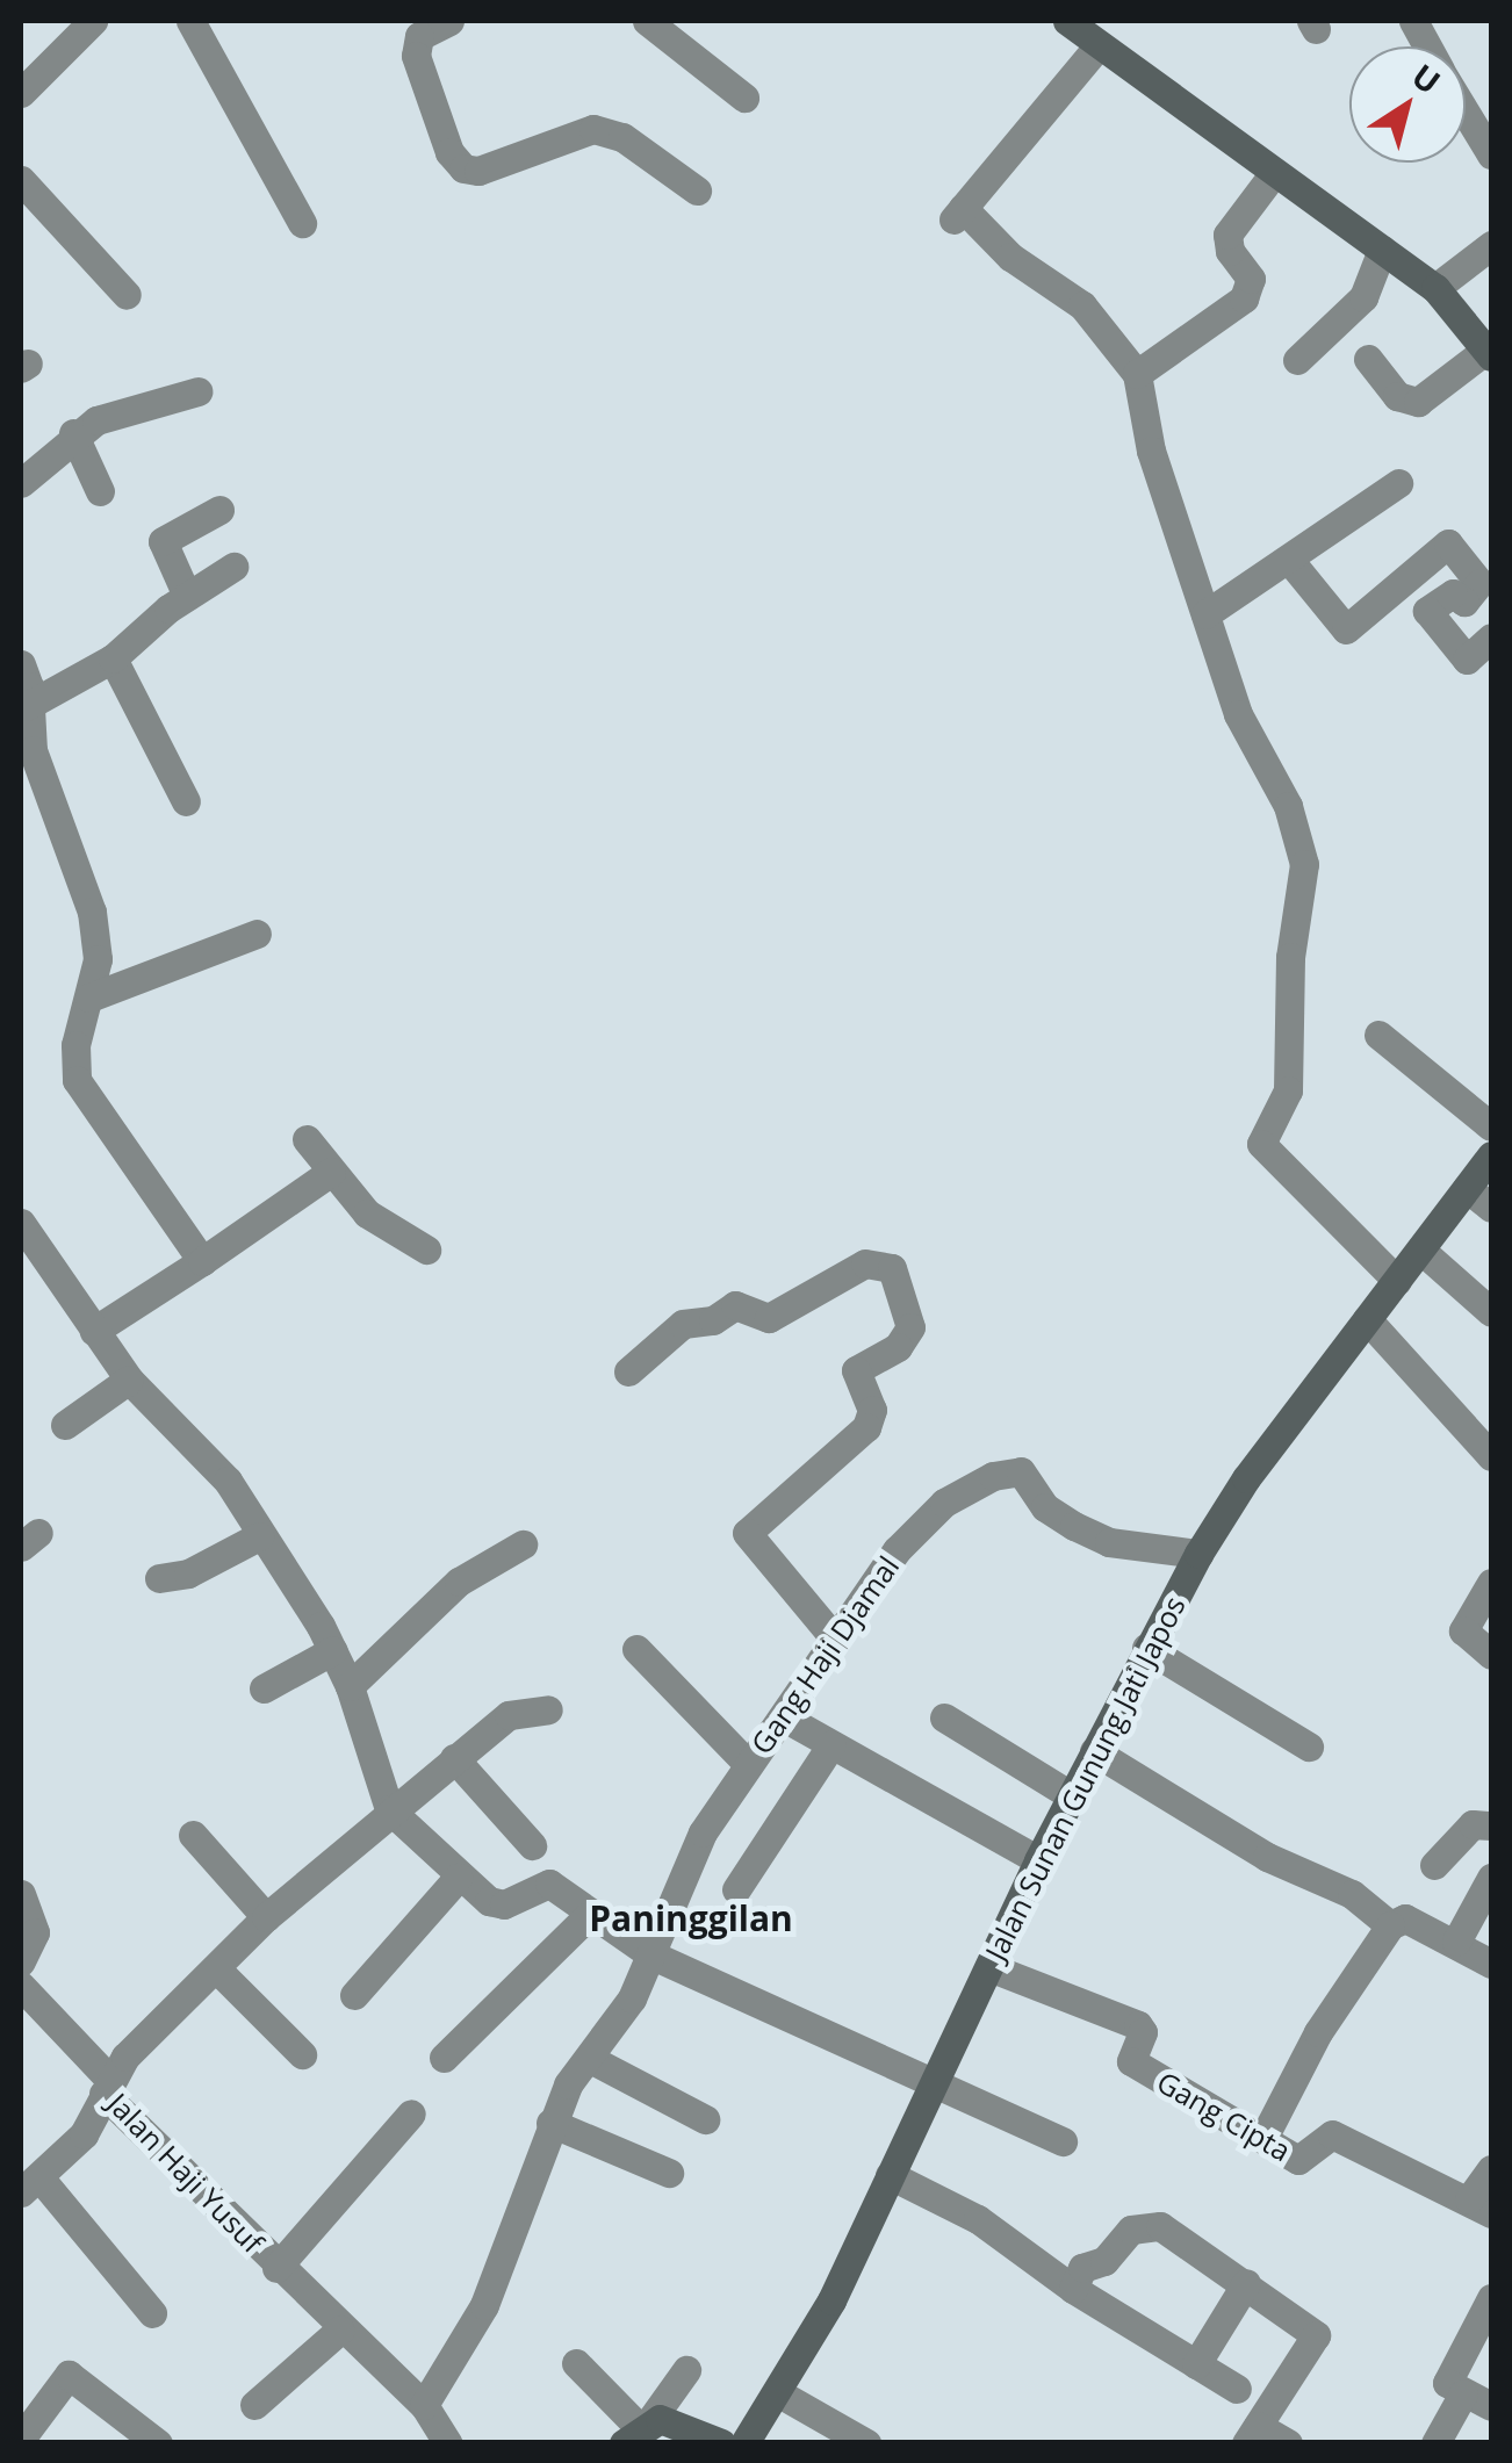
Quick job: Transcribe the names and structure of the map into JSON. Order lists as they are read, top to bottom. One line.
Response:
{"streets":{"street":["Gang Haji Djamal","Jalan Sunan Gunung Jati Japos","Gang Cipta","Jalan Haji Yusuf"]},"crossings":[["Gang Haji Djamal","Jalan Sunan Gunung Jati Japos"],["Gang Haji Djamal","Jalan Haji Yusuf"],["Jalan Sunan Gunung Jati Japos","Gang Cipta"]],"districts":["Paninggilan"],"north":"top right"}
